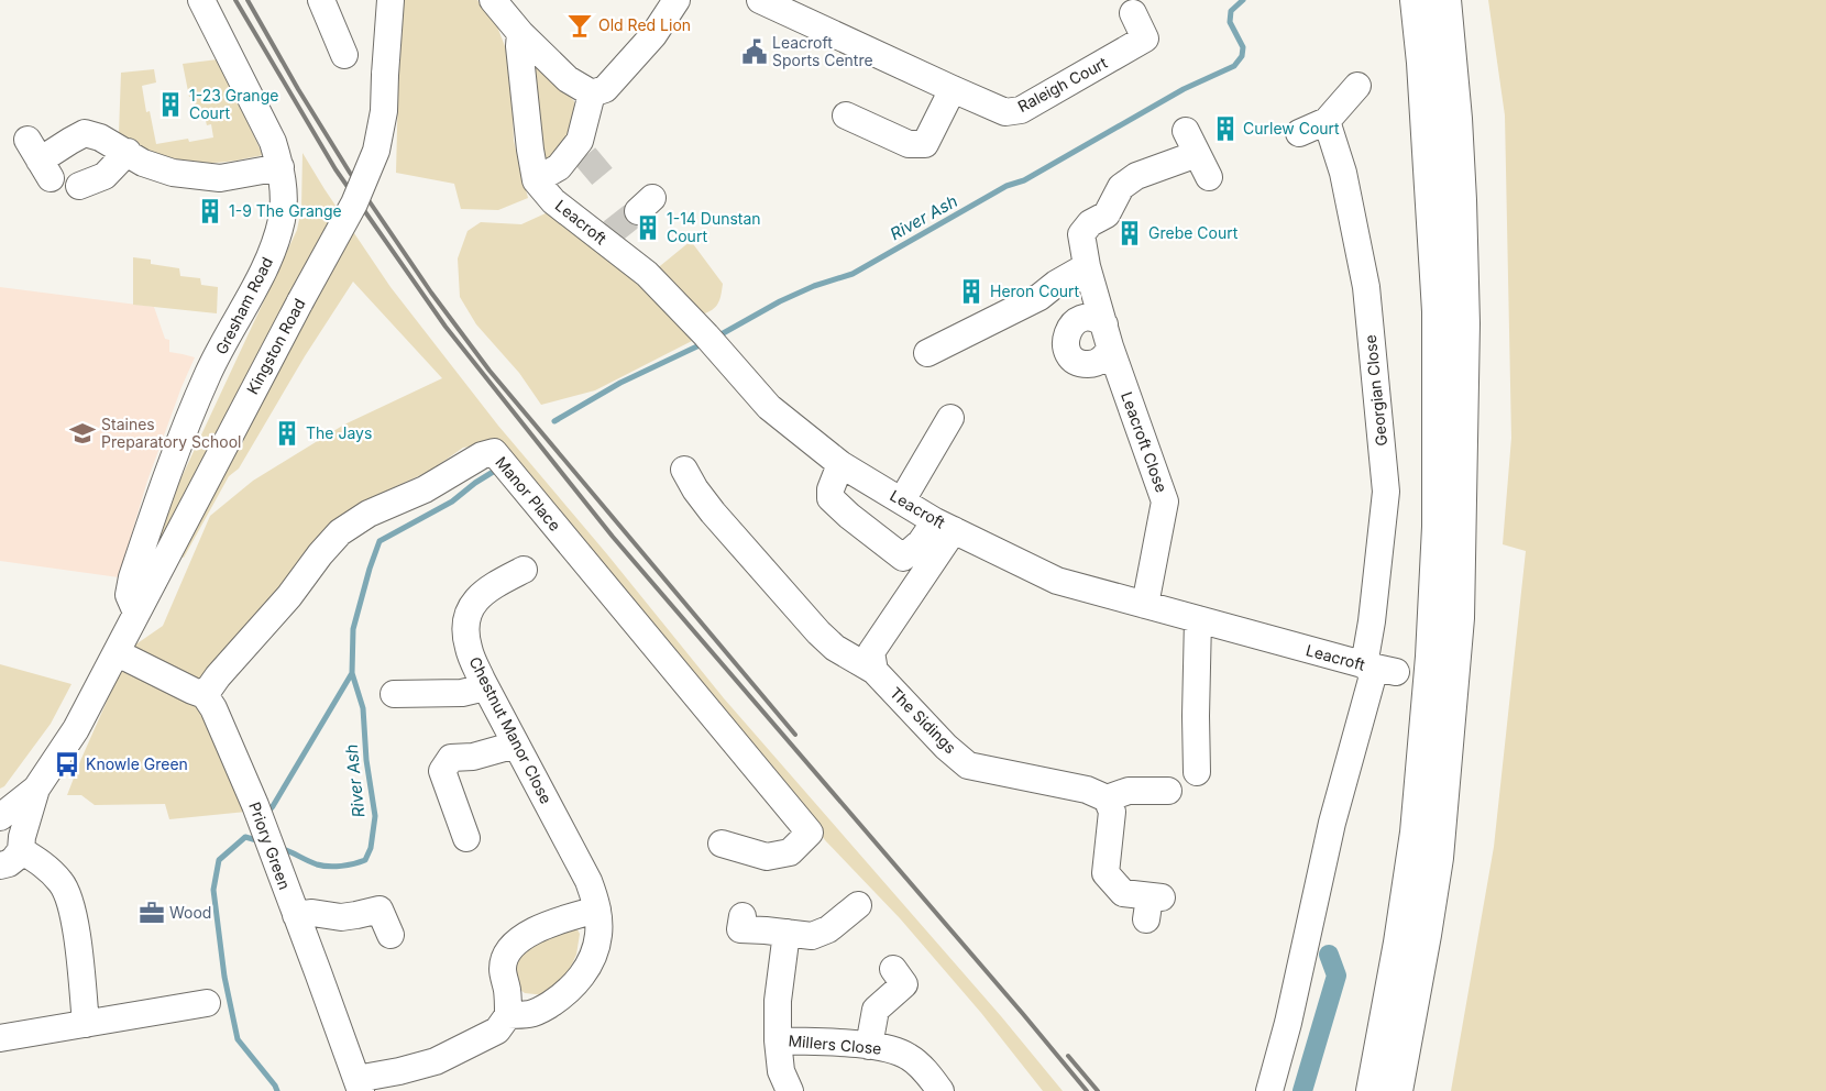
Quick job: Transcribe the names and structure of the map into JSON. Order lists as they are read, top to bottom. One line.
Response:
{"streets":{"street":["Raleigh Court","Leacroft","Gresham Road","Kingston Road","Georgian Close","Leacroft Close","Manor Place","The Sidings","Chestnut Manor Close","Priory Green","Millers Close"]},"crossings":[["Leacroft","Georgian Close"],["Leacroft","Leacroft Close"],["Gresham Road","Kingston Road"],["Manor Place","Priory Green"]],"water":["River Ash"],"places":{"bar":["Old Red Lion"],"public building":["Leacroft Sports Centre"],"building":["1-23 Grange Court","Curlew Court","1-9 The Grange","1-14 Dunstan Court","Grebe Court","Heron Court","The Jays"],"school or university":["Staines Preparatory School"],"bus stop":["Knowle Green"],"office":["Wood"]}}
